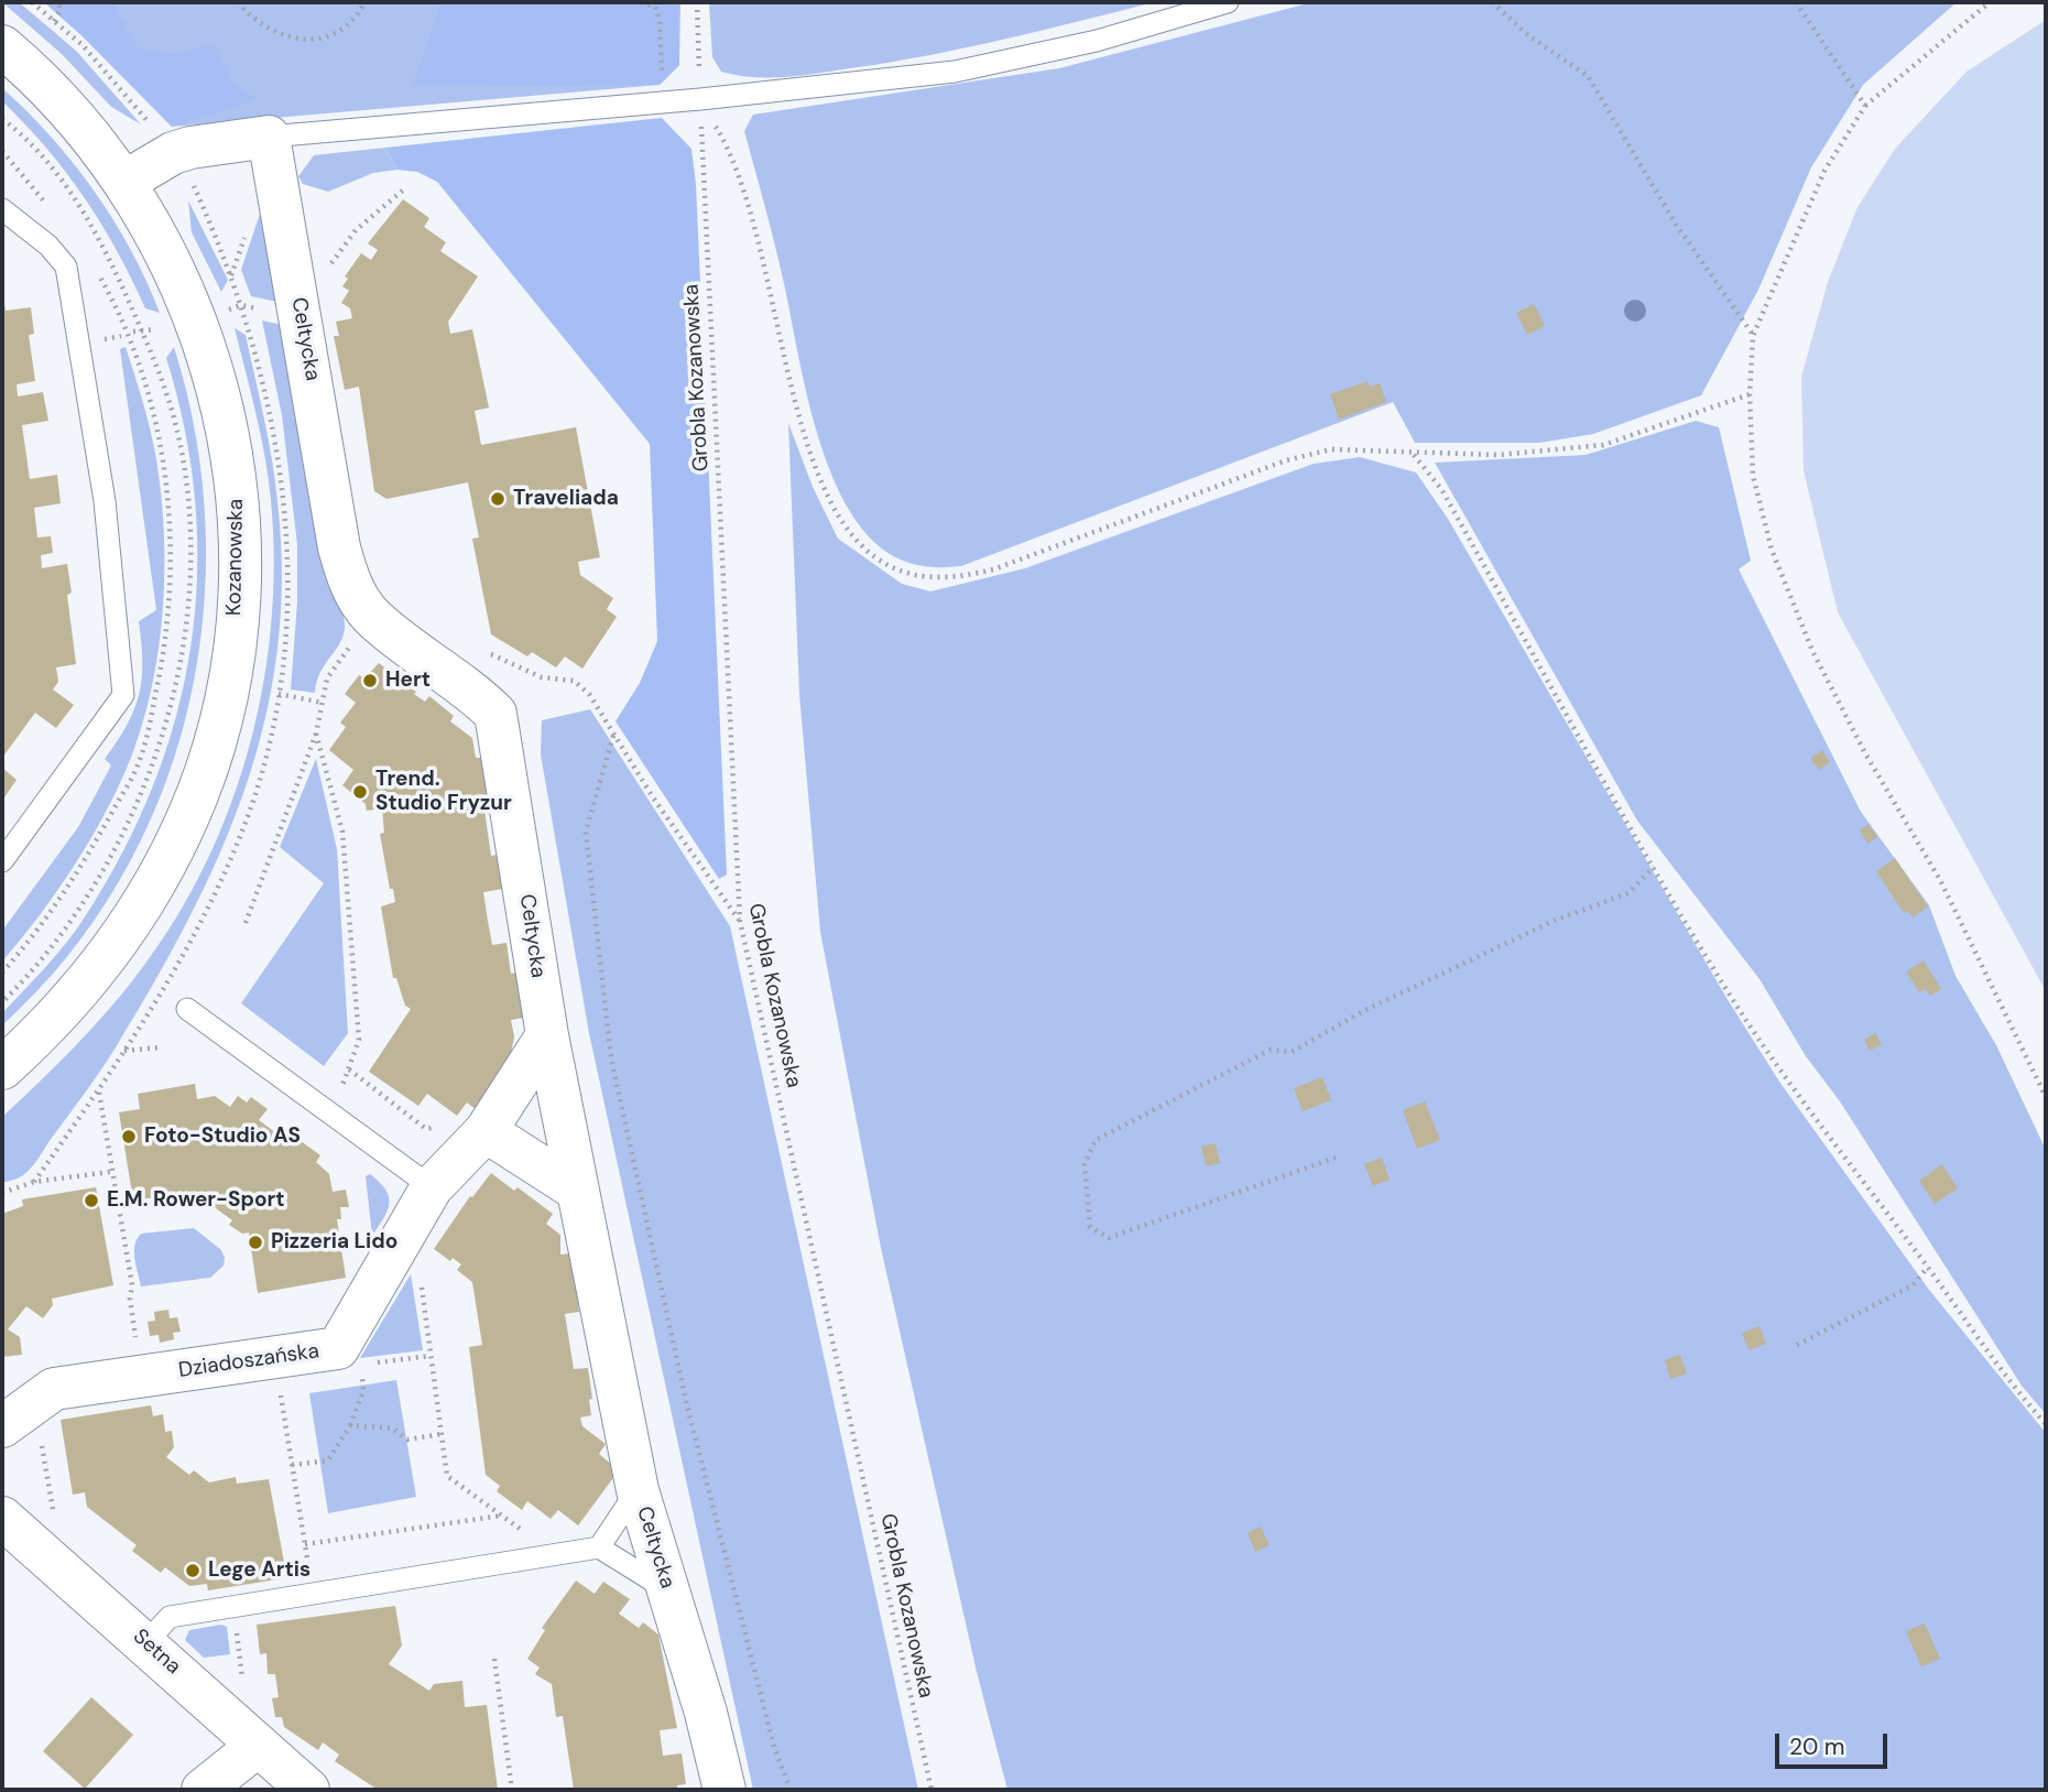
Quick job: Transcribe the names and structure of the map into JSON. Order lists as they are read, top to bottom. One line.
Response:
{"streets":{"street":["Celtycka","Kozanowska","Dziadoszańska","Setna"],"path":["Grobla Kozanowska"]},"crossings":[["Celtycka","Dziadoszańska"]],"places":["Traveliada","Hert","Trend. Studio Fryzur","Foto-Studio AS","E.M. Rower-Sport","Pizzeria Lido","Lege Artis"],"scale_bar":"20 m"}
